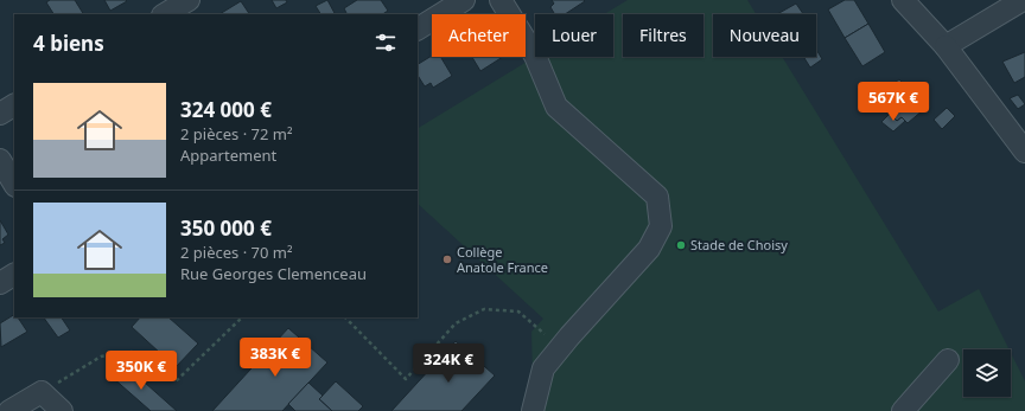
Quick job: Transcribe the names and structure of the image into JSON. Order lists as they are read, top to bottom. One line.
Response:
{"places":["Stade de Choisy","Collège Anatole France"],"page":{"chip":["Acheter","Louer","Filtres","Nouveau"],"heading":"4 biens","list":[{"name":"324 000 €","note":"2 pièces · 72 m² · Appartement"},{"name":"350 000 €","note":"2 pièces · 70 m² · Rue Georges Clemenceau"}],"price":["567K €","383K €","324K €","350K €"]}}
